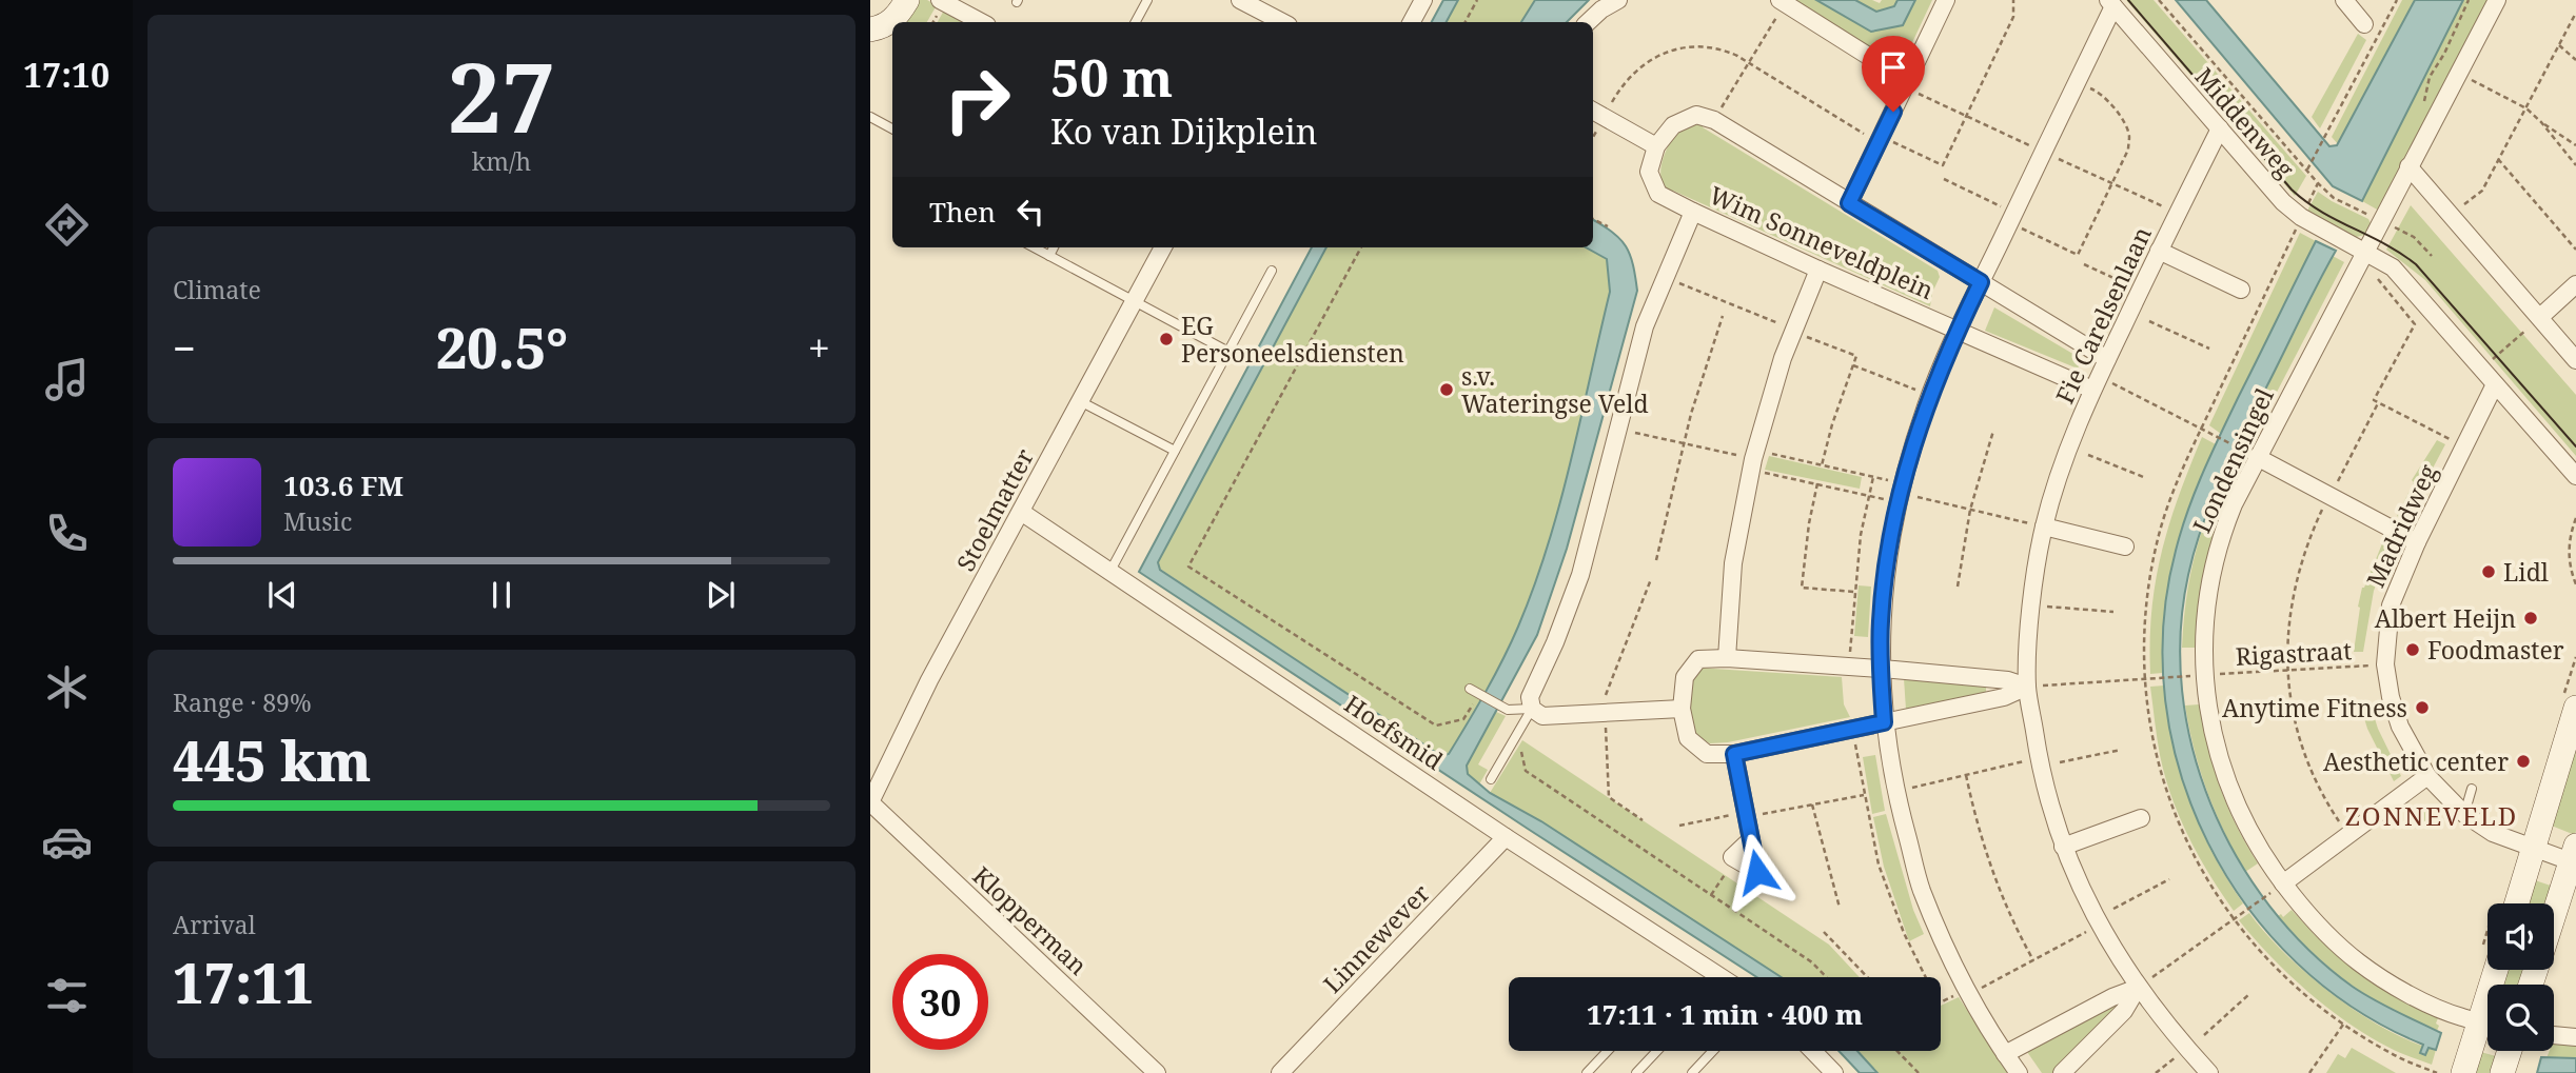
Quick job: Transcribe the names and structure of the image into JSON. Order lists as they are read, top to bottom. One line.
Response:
{"streets":{"street":["Middenweg","Wim Sonneveldplein","Fie Carelsenlaan","Londensingel","Stoelmatter","Madridweg","Hoefsmid","Klopperman","Linnewever"],"path":["Rigastraat"]},"crossings":[["Middenweg","Fie Carelsenlaan"],["Middenweg","Londensingel"],["Middenweg","Madridweg"],["Wim Sonneveldplein","Fie Carelsenlaan"],["Fie Carelsenlaan","Rigastraat"],["Londensingel","Rigastraat"],["Stoelmatter","Hoefsmid"],["Stoelmatter","Klopperman"],["Madridweg","Rigastraat"],["Hoefsmid","Linnewever"]],"districts":["ZONNEVELD"],"places":["EG Personeelsdiensten","s.v. Wateringse Veld","Lidl","Albert Heijn","Foodmaster","Anytime Fitness","Aesthetic center"],"page":{"tabs":"17:10","tile":[["27","km/h"],"Climate",["Range · 89%","445 km"],["Arrival","17:11"]],"turn":["50 m","Ko van Dijkplein"],"then":"Then","heat":["−","20.5°","+"],"song":["103.6 FM","Music"],"limit":"30","trip":"17:11 · 1 min · 400 m"}}
